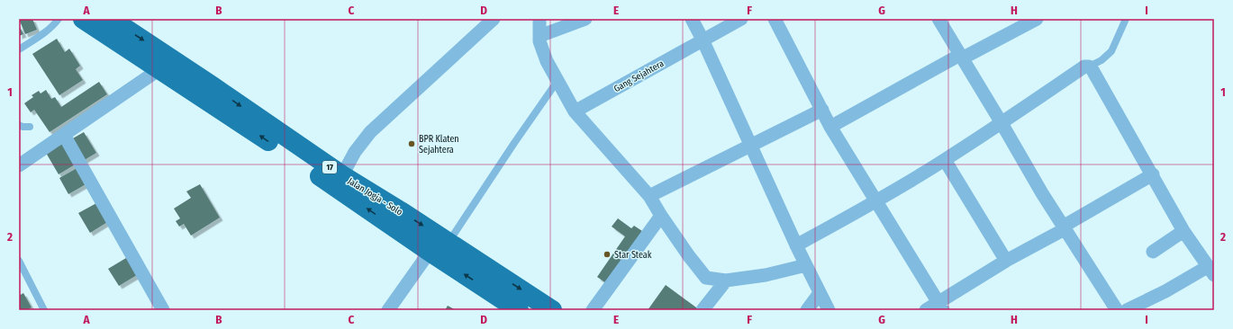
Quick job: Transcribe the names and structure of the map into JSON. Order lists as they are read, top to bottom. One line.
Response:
{"streets":{"highway":["17","Jalan Jogja - Solo"],"street":["Gang Sejahtera"]},"places":["BPR Klaten Sejahtera","Star Steak"],"grid":{"columns":["A","B","C","D","E","F","G","H","I"],"rows":["1","2"]}}
